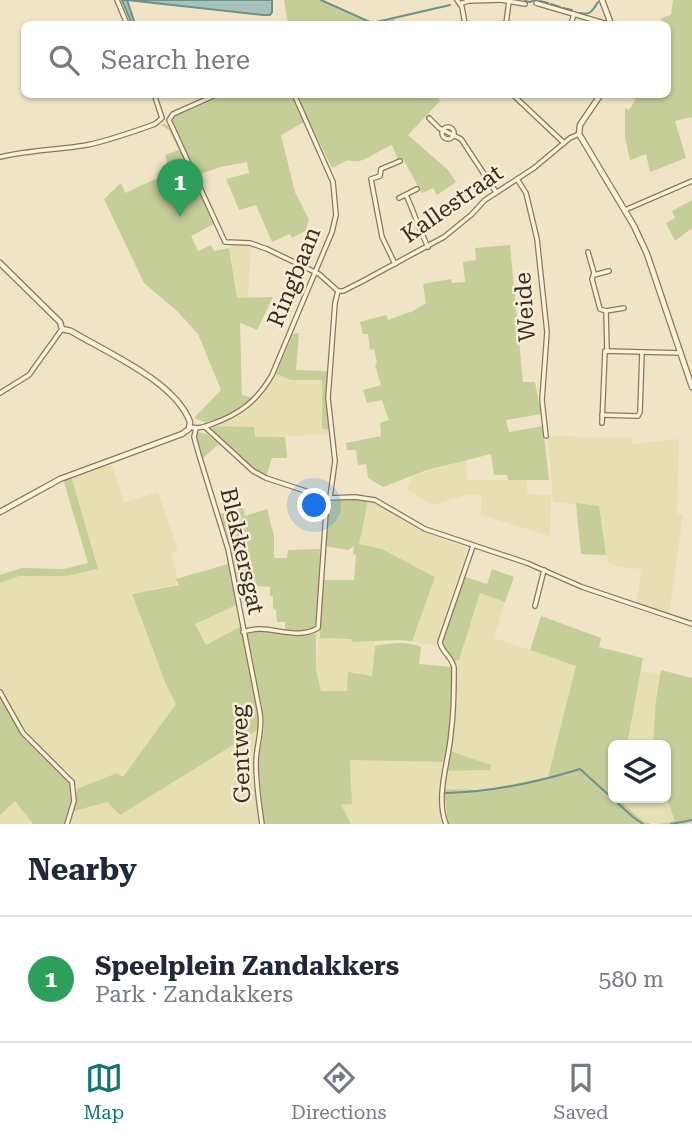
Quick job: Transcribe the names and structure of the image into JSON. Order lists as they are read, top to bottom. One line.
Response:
{"streets":{"street":["Kallestraat","Ringbaan","Weide","Blekkersgat","Gentweg"]},"crossings":[["Kallestraat","Weide"],["Ringbaan","Blekkersgat"],["Blekkersgat","Gentweg"]],"page":{"search":"Search here","pins":"1","heading":"Nearby","list":[{"mark":"1","name":"Speelplein Zandakkers","note":"Park · Zandakkers","value":"580 m"}],"nav":["Map","Directions","Saved"]}}
